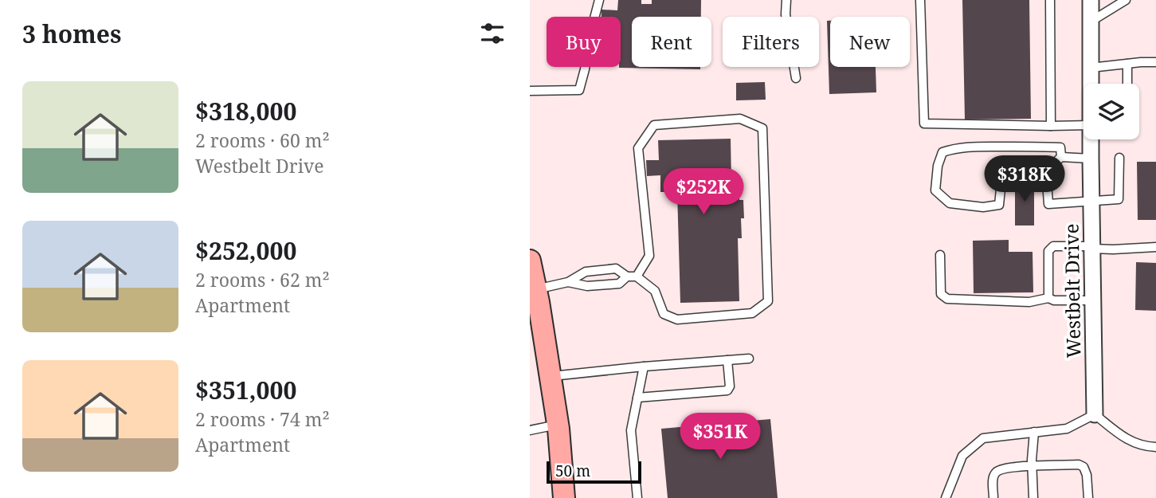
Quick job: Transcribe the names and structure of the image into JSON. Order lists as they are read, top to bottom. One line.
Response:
{"streets":{"street":["Westbelt Drive"]},"scale_bar":"50 m","page":{"heading":"3 homes","chip":["Buy","Rent","Filters","New"],"list":[{"name":"$318,000","note":"2 rooms · 60 m² · Westbelt Drive"},{"name":"$252,000","note":"2 rooms · 62 m² · Apartment"},{"name":"$351,000","note":"2 rooms · 74 m² · Apartment"}],"price":["$318K","$252K","$351K"],"scale":"50 m"}}
